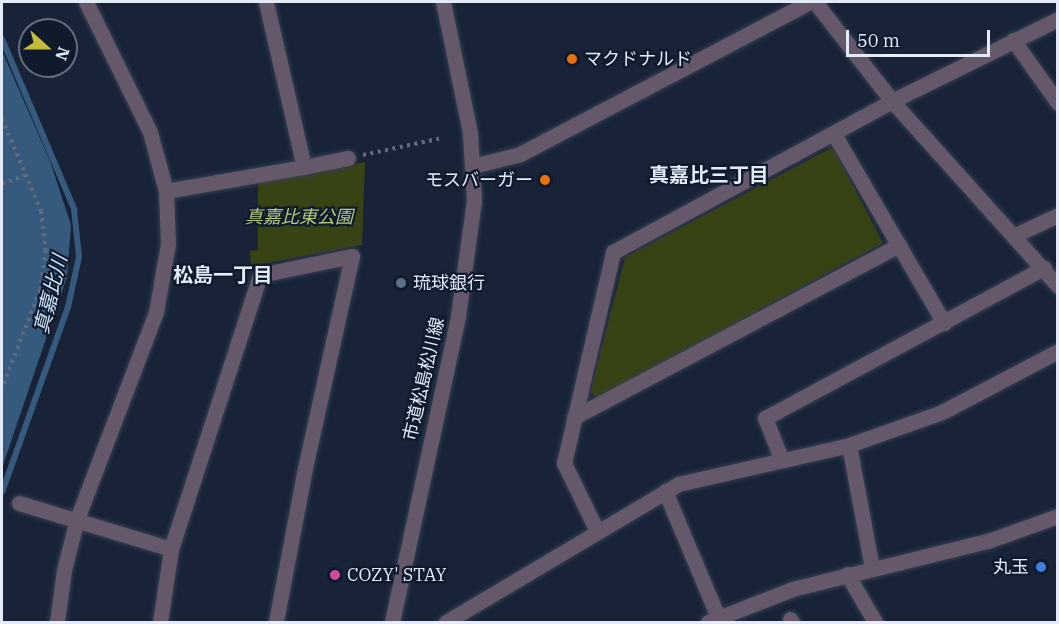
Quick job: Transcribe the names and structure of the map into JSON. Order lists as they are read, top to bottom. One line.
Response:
{"streets":{"street":["市道松島松川線"]},"districts":["真嘉比三丁目","松島一丁目"],"water":["真嘉比川"],"parks":["真嘉比東公園"],"places":["マクドナルド","モスバーガー","琉球銀行","丸玉","COZY' STAY"],"scale_bar":"50 m","north":"right"}
